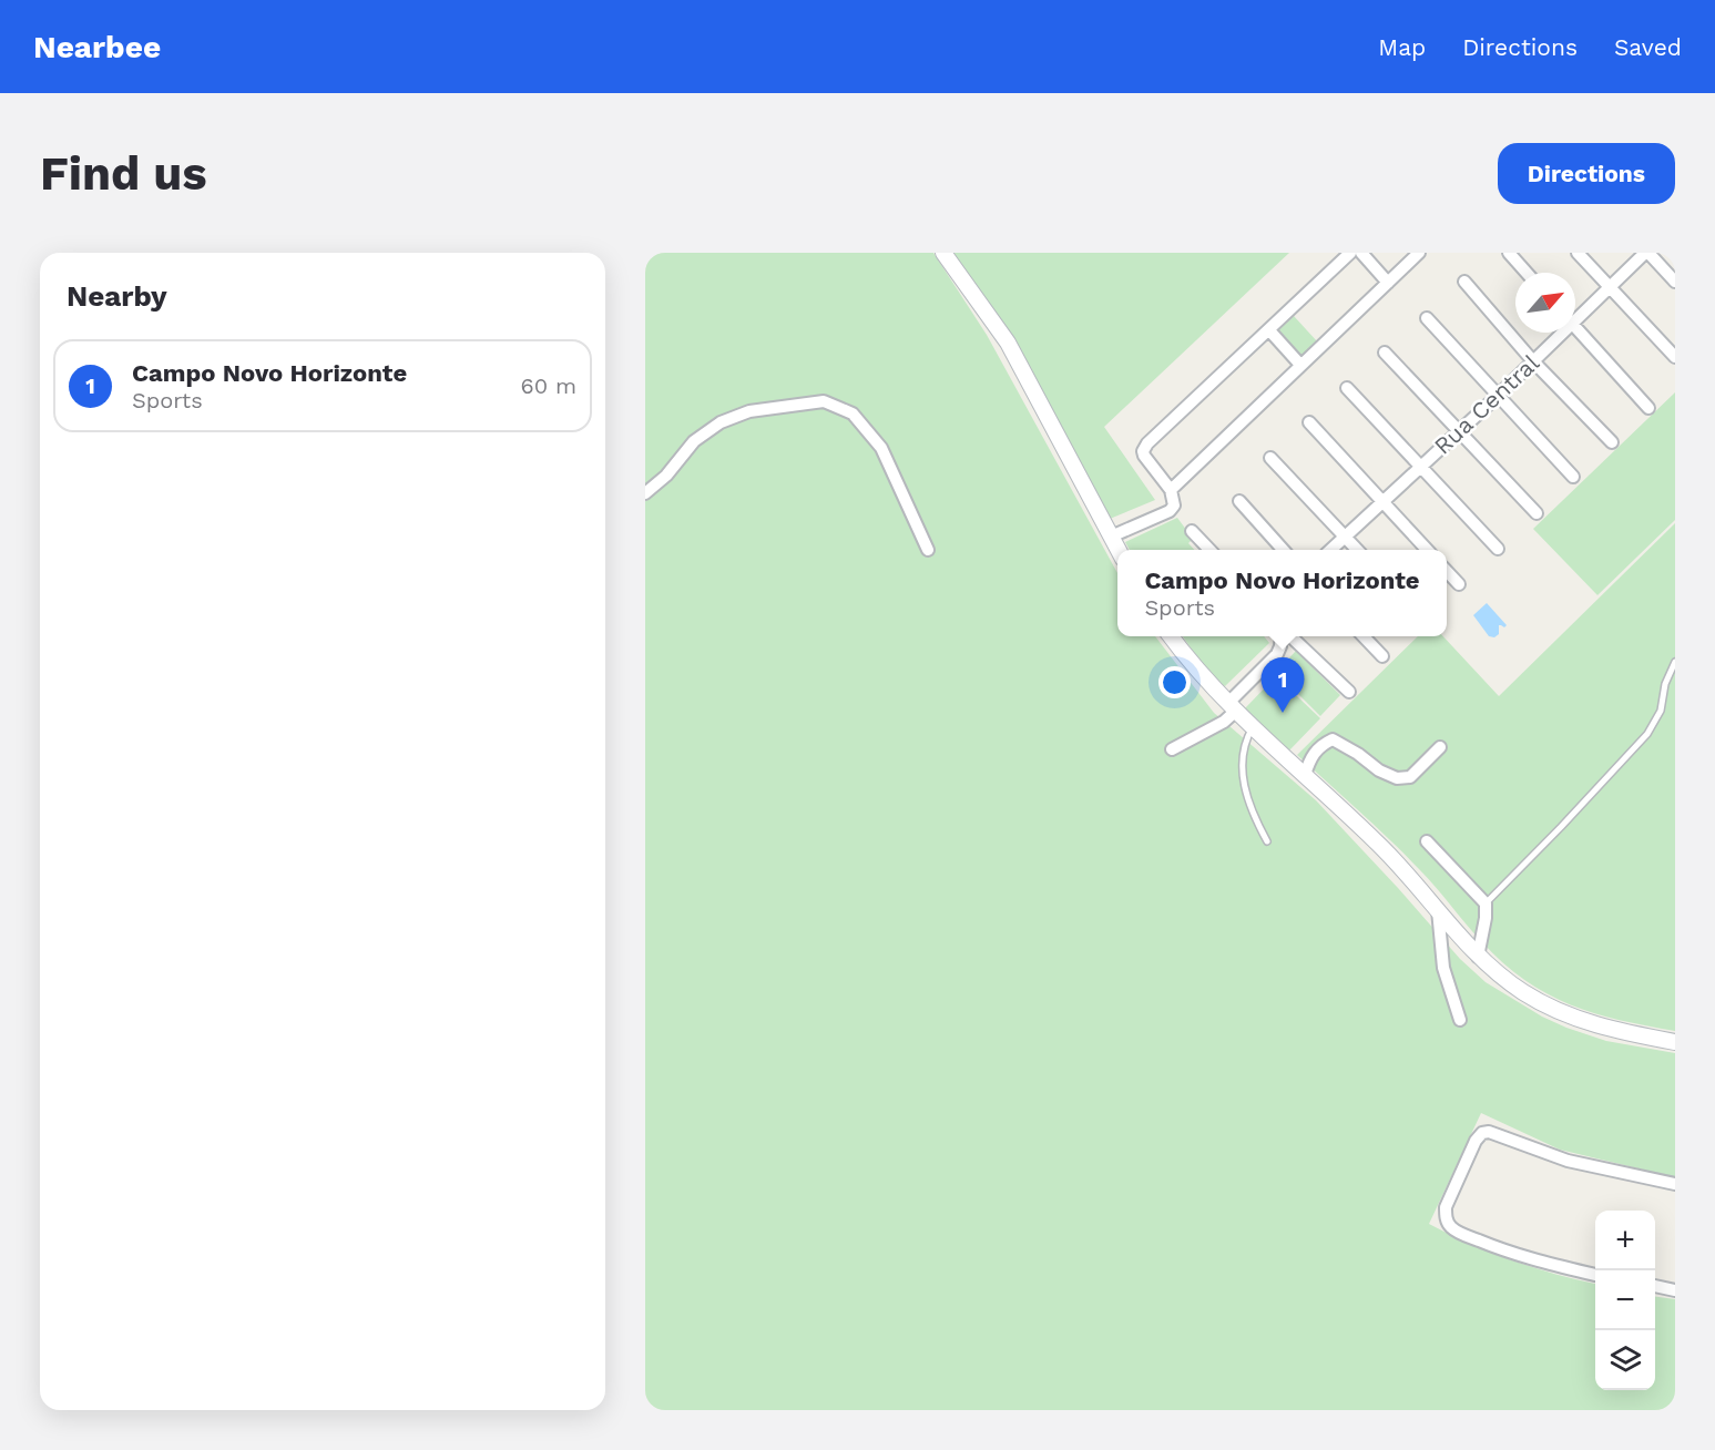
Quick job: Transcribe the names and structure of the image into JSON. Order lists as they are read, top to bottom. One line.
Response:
{"streets":{"street":["Rua Central"]},"north":"top right","page":{"header":"Nearbee","nav":["Map","Directions","Saved"],"buttons":"Directions","title":"Find us","heading":"Nearby","list":[{"mark":"1","name":"Campo Novo Horizonte","note":"Sports","value":"60 m"}],"popup":["Campo Novo Horizonte","Sports"],"pins":"1","map_buttons":["+","−"]}}
